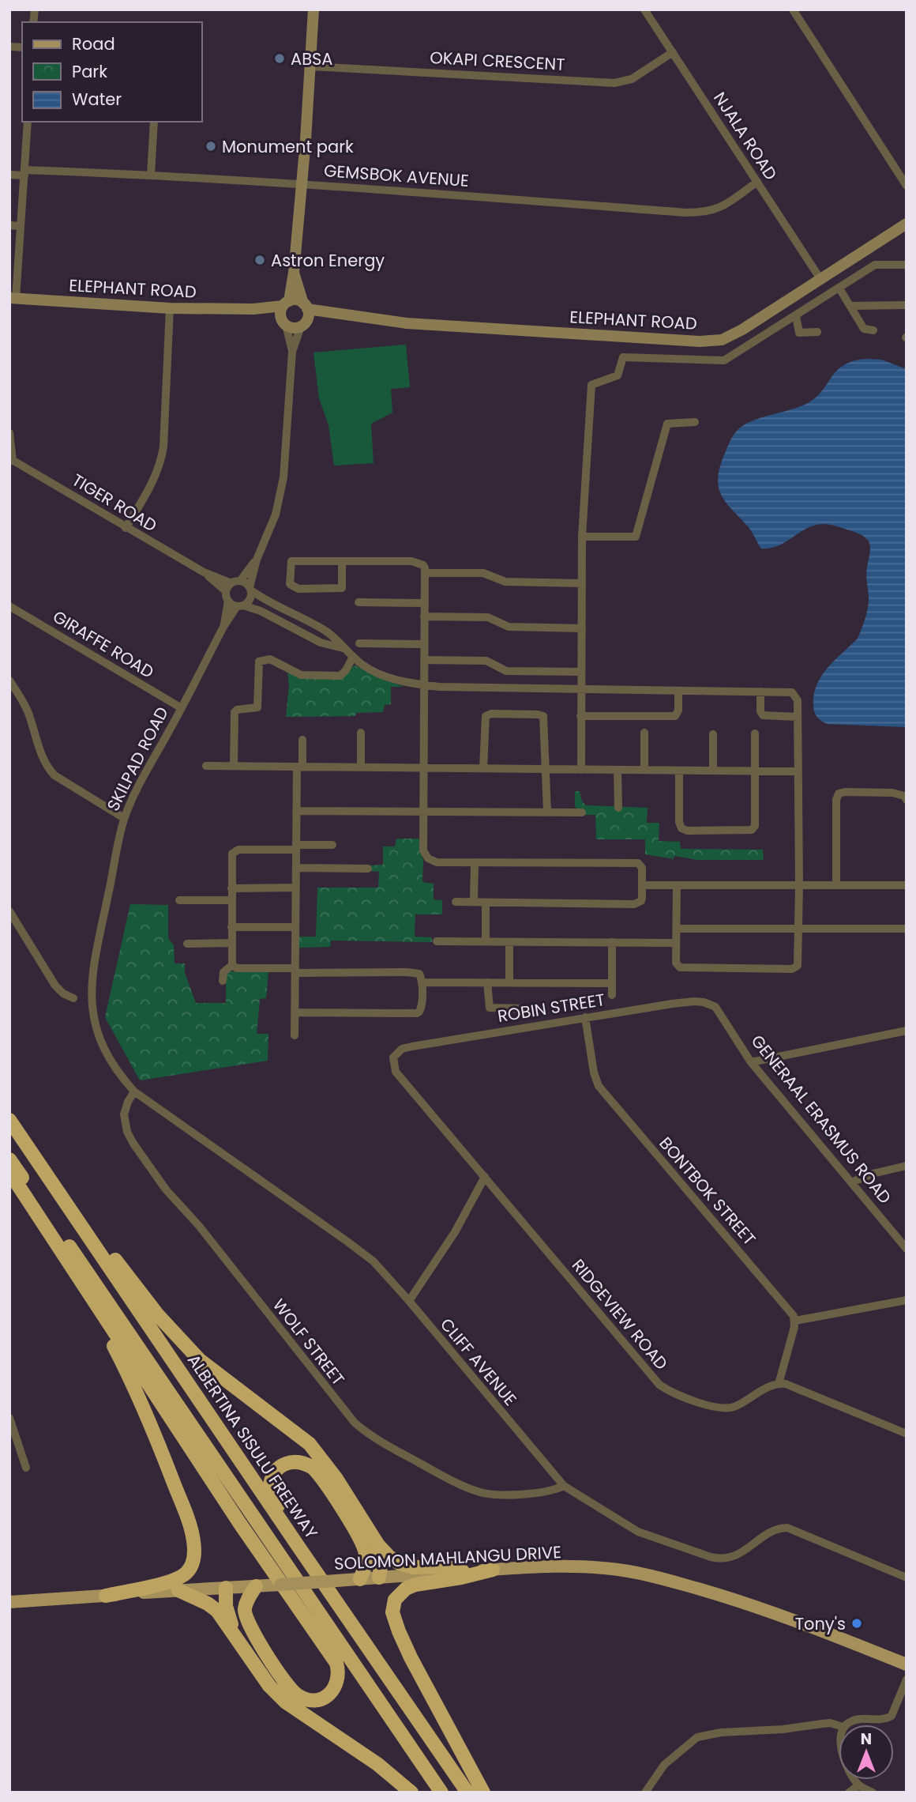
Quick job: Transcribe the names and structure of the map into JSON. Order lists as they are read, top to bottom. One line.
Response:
{"streets":{"highway":["ALBERTINA SISULU FREEWAY"],"main road":["SOLOMON MAHLANGU DRIVE"],"street":["OKAPI CRESCENT","NJALA ROAD","GEMSBOK AVENUE","ELEPHANT ROAD","TIGER ROAD","GIRAFFE ROAD","SKILPAD ROAD","ROBIN STREET","GENERAAL ERASMUS ROAD","BONTBOK STREET","RIDGEVIEW ROAD","WOLF STREET","CLIFF AVENUE"]},"crossings":[["OKAPI CRESCENT","NJALA ROAD"],["NJALA ROAD","GEMSBOK AVENUE"],["NJALA ROAD","ELEPHANT ROAD"],["TIGER ROAD","SKILPAD ROAD"],["GIRAFFE ROAD","SKILPAD ROAD"],["SKILPAD ROAD","CLIFF AVENUE"],["ROBIN STREET","GENERAAL ERASMUS ROAD"],["ROBIN STREET","BONTBOK STREET"],["ROBIN STREET","RIDGEVIEW ROAD"],["WOLF STREET","CLIFF AVENUE"]],"places":["ABSA","Monument park","Astron Energy","Tony's"],"legend":["Road","Park","Water"],"north":"top"}
